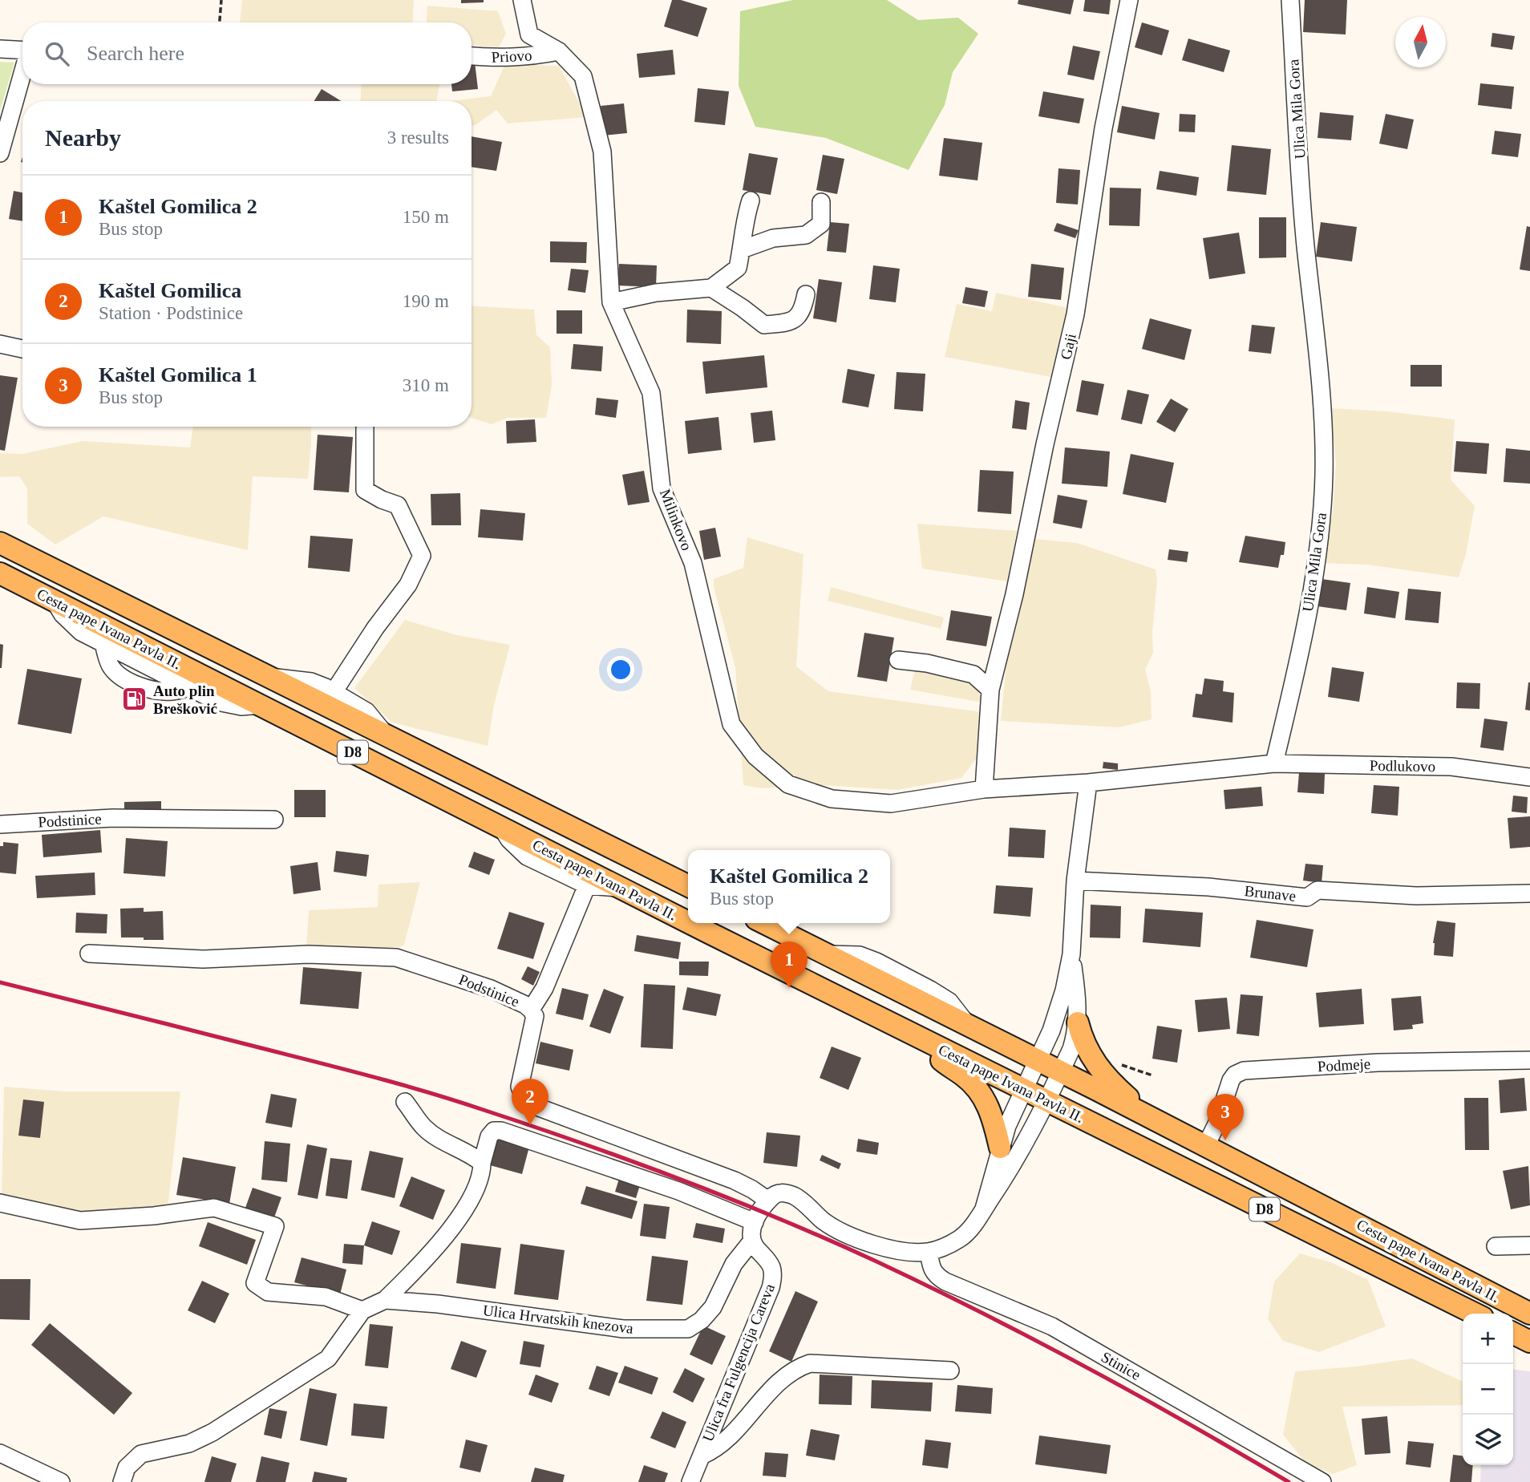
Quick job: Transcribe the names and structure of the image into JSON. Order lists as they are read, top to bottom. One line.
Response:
{"streets":{"main road":["Cesta pape Ivana Pavla II.","D8"],"street":["Priovo","Ulica Mila Gora","Gaji","Milinkovo","Podlukovo","Podstinice","Brunave","Podmeje","Ulica Hrvatskih knezova","Ulica fra Fulgencija Careva","Stinice"]},"crossings":[["Priovo","Milinkovo"],["Ulica Mila Gora","Podlukovo"],["Gaji","Milinkovo"],["Cesta pape Ivana Pavla II.","Podmeje"],["Ulica Hrvatskih knezova","Ulica fra Fulgencija Careva"]],"places":{"fuel station":["Auto plin Brešković"]},"north":"top","page":{"search":"Search here","heading":["Nearby","3 results"],"list":[{"mark":"1","name":"Kaštel Gomilica 2","note":"Bus stop","value":"150 m"},{"mark":"2","name":"Kaštel Gomilica","note":"Station · Podstinice","value":"190 m"},{"mark":"3","name":"Kaštel Gomilica 1","note":"Bus stop","value":"310 m"}],"popup":["Kaštel Gomilica 2","Bus stop"],"pins":["1","2","3"],"map_buttons":["+","−"]}}
